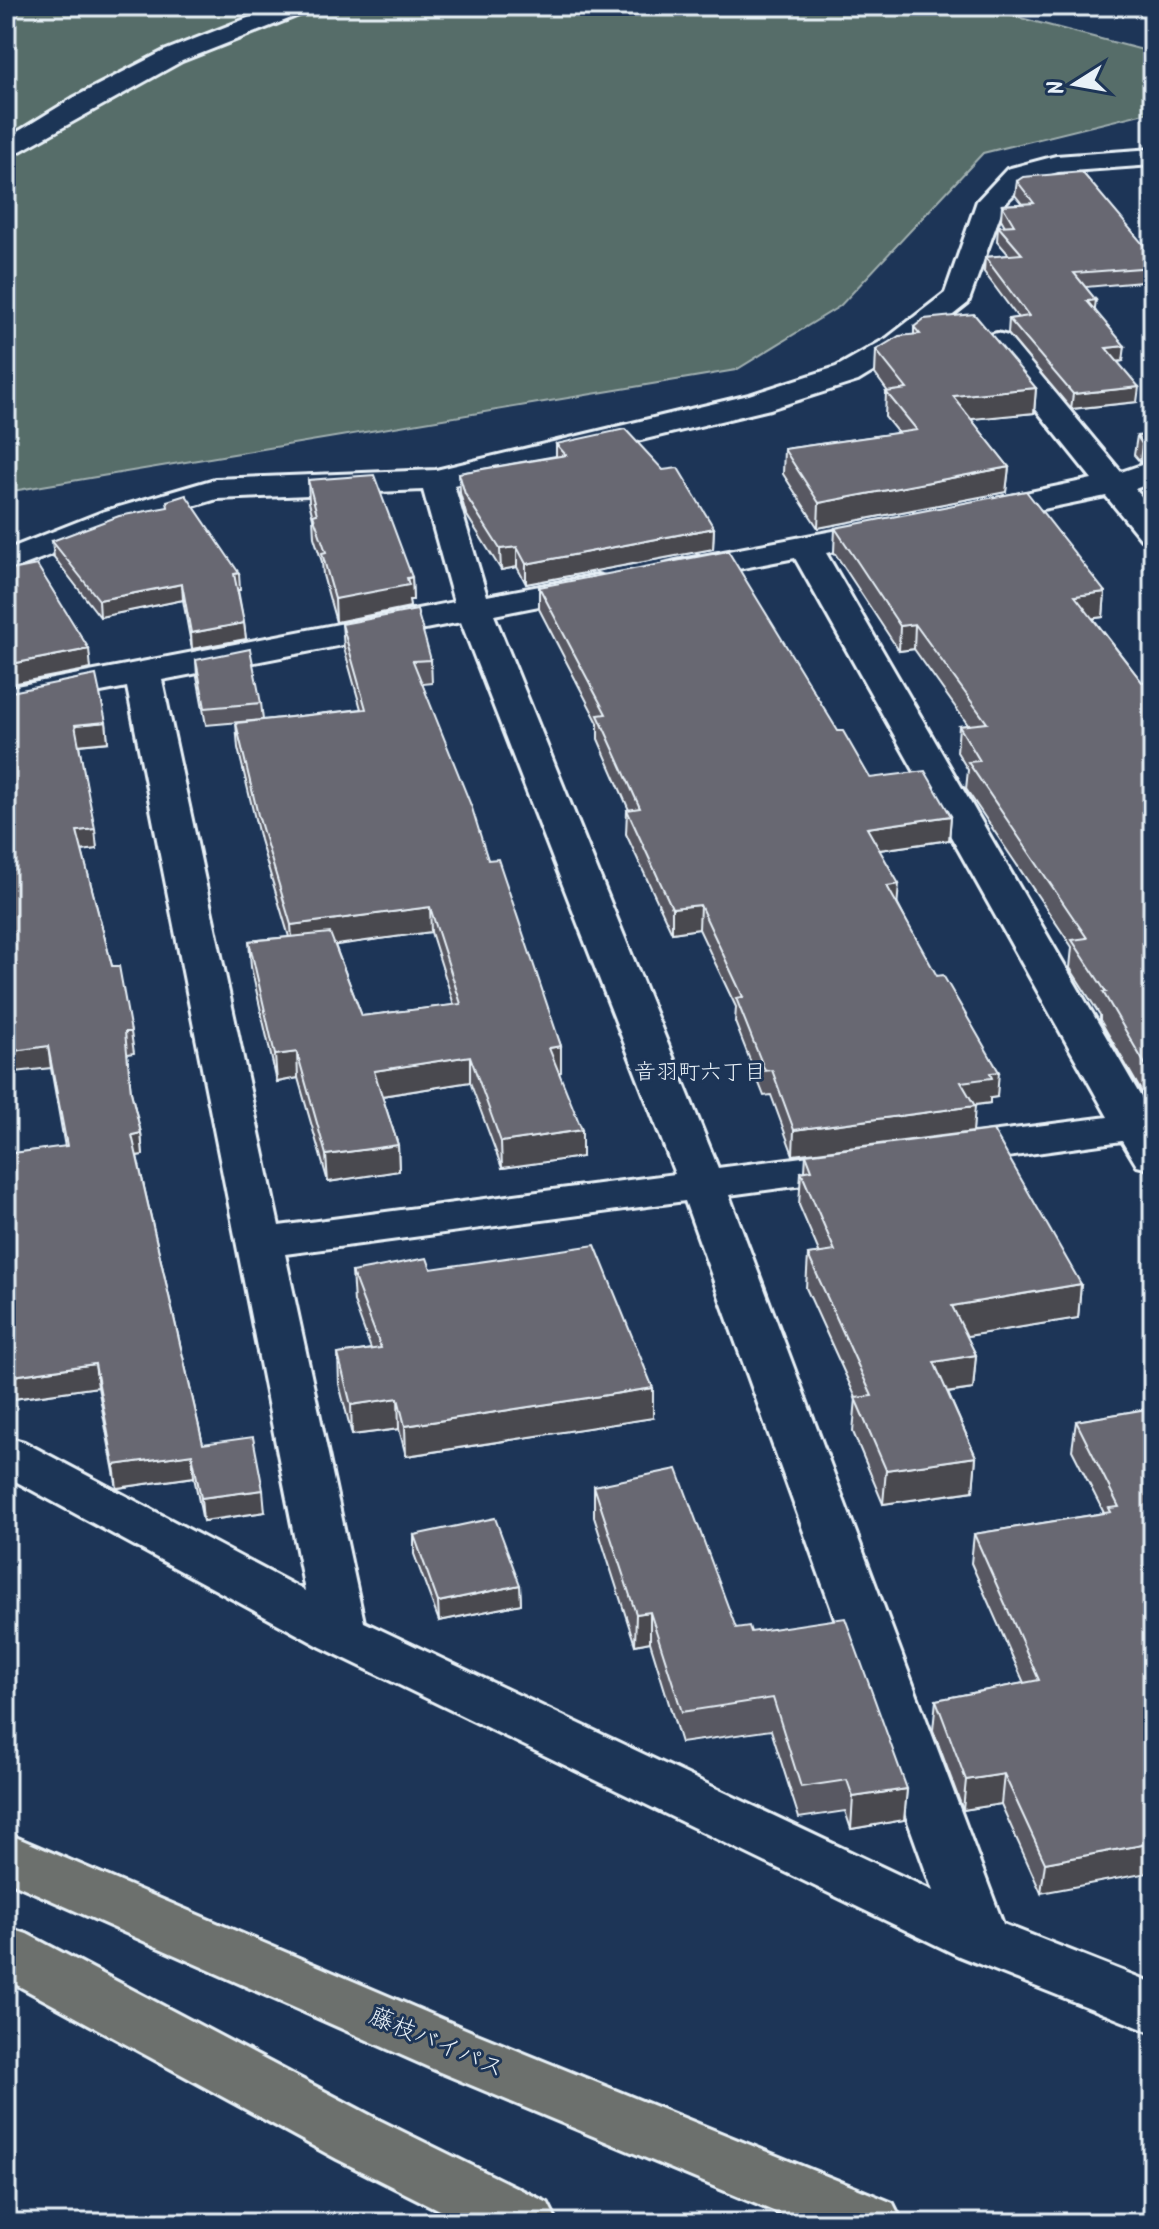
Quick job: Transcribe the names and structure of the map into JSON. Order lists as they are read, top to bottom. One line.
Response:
{"streets":{"highway":["藤枝バイパス"]},"districts":["音羽町六丁目"],"north":"left"}
